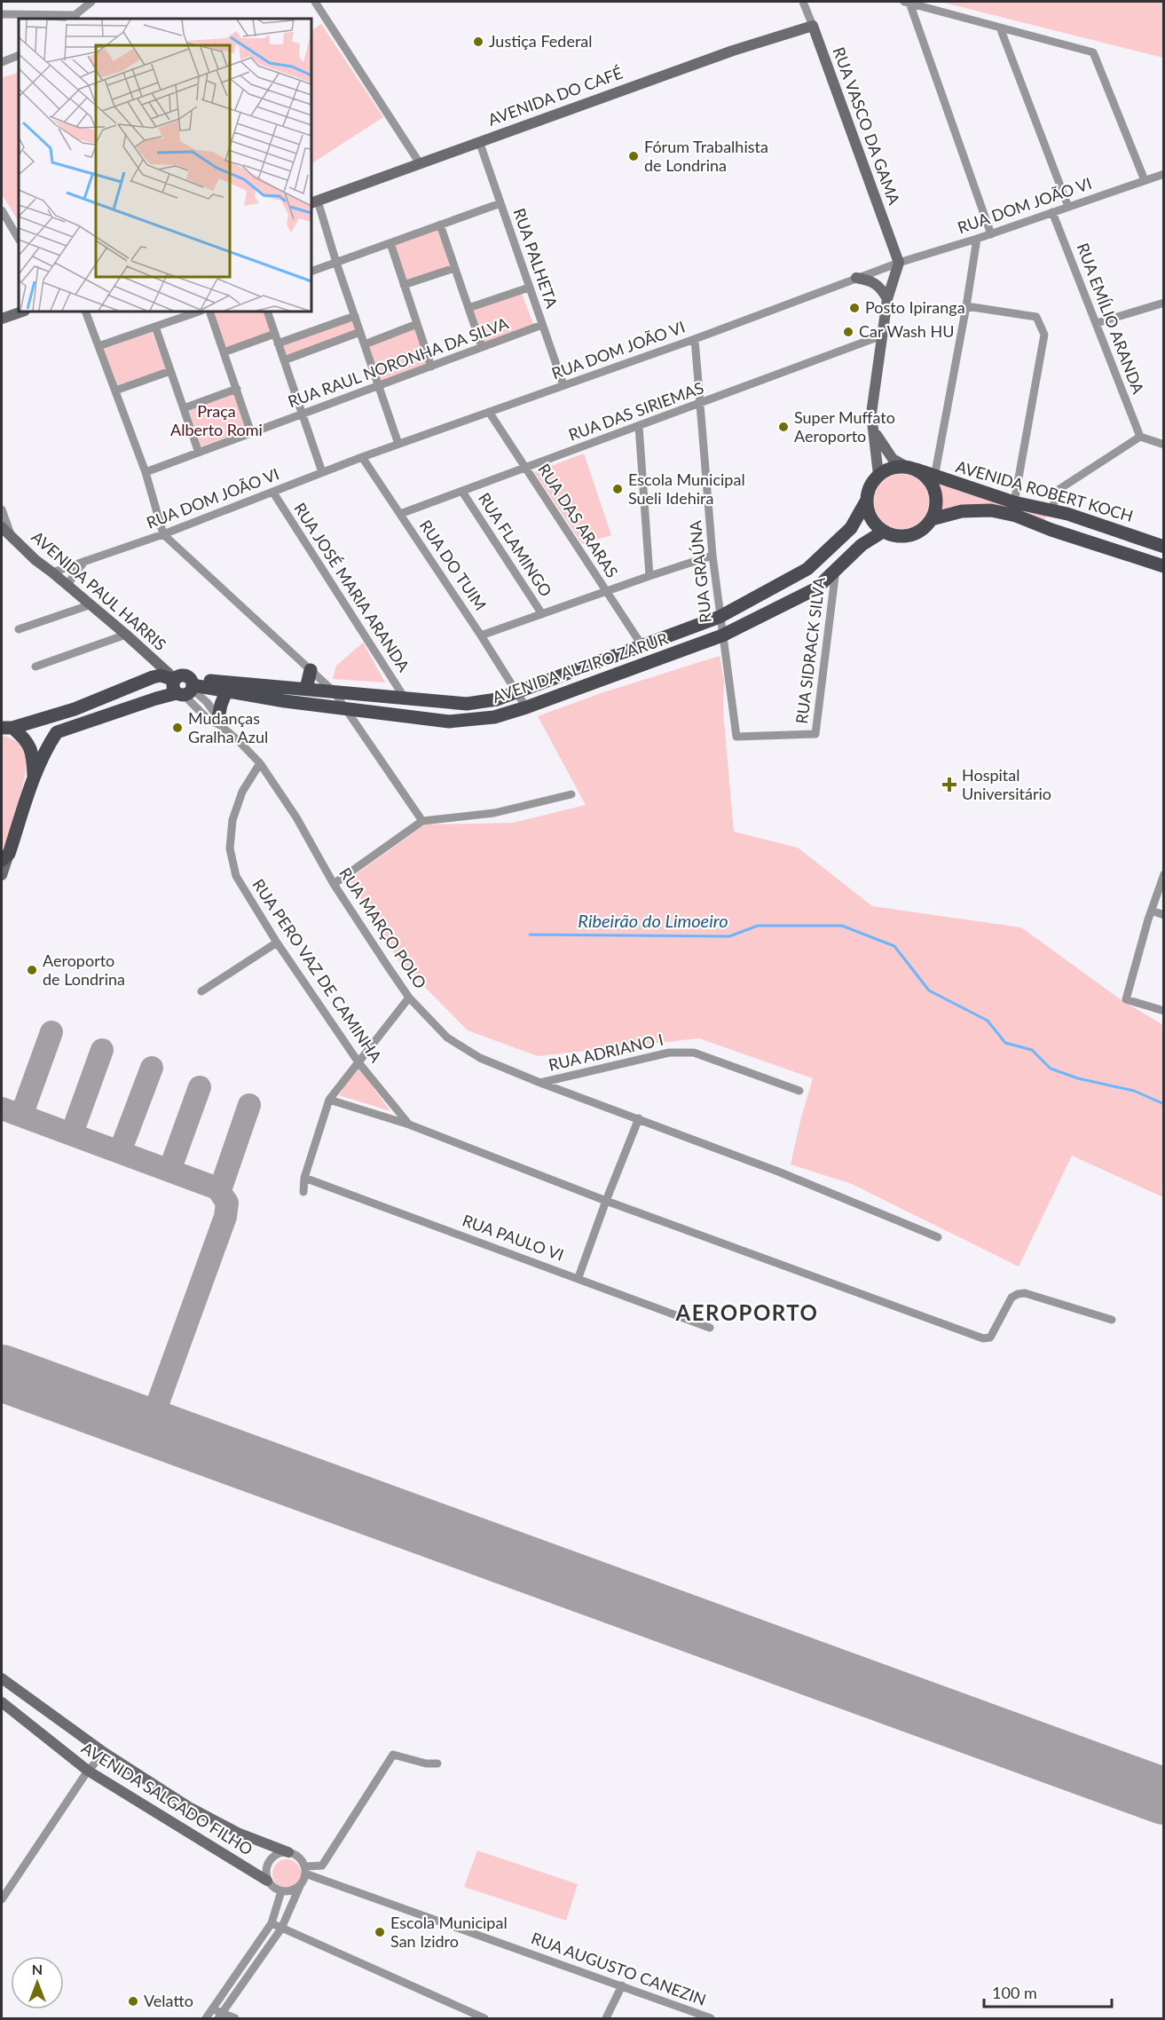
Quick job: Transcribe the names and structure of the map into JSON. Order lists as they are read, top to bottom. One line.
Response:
{"streets":{"main road":["AVENIDA ROBERT KOCH","AVENIDA ALZIRO ZARUR"],"street":["AVENIDA DO CAFÉ","RUA VASCO DA GAMA","RUA DOM JOÃO VI","RUA PALHETA","RUA EMÍLIO ARANDA","RUA RAUL NORONHA DA SILVA","RUA DAS SIRIEMAS","RUA DAS ARARAS","RUA FLAMINGO","RUA DO TUIM","RUA GRAÚNA","RUA JOSÉ MARIA ARANDA","AVENIDA PAUL HARRIS","RUA SIDRACK SILVA","RUA MARÇO POLO","RUA PERO VAZ DE CAMINHA","RUA ADRIANO I","RUA PAULO VI","AVENIDA SALGADO FILHO","RUA AUGUSTO CANEZIN"]},"crossings":[["AVENIDA DO CAFÉ","RUA VASCO DA GAMA"],["AVENIDA DO CAFÉ","RUA PALHETA"],["RUA VASCO DA GAMA","RUA DOM JOÃO VI"],["RUA DOM JOÃO VI","RUA PALHETA"],["RUA DOM JOÃO VI","RUA EMÍLIO ARANDA"],["RUA DOM JOÃO VI","RUA DAS ARARAS"],["RUA DOM JOÃO VI","RUA DO TUIM"],["RUA DOM JOÃO VI","RUA GRAÚNA"],["RUA DOM JOÃO VI","RUA JOSÉ MARIA ARANDA"],["RUA DOM JOÃO VI","AVENIDA PAUL HARRIS"],["RUA PALHETA","RUA RAUL NORONHA DA SILVA"],["RUA DAS SIRIEMAS","RUA DAS ARARAS"],["RUA DAS SIRIEMAS","RUA FLAMINGO"],["RUA DAS SIRIEMAS","RUA DO TUIM"],["RUA DAS SIRIEMAS","RUA GRAÚNA"],["AVENIDA ROBERT KOCH","AVENIDA ALZIRO ZARUR"],["RUA DAS ARARAS","AVENIDA ALZIRO ZARUR"],["RUA DO TUIM","AVENIDA ALZIRO ZARUR"],["RUA GRAÚNA","RUA SIDRACK SILVA"],["RUA GRAÚNA","AVENIDA ALZIRO ZARUR"],["RUA JOSÉ MARIA ARANDA","AVENIDA ALZIRO ZARUR"],["RUA SIDRACK SILVA","AVENIDA ALZIRO ZARUR"],["AVENIDA ALZIRO ZARUR","RUA MARÇO POLO"],["RUA MARÇO POLO","RUA PERO VAZ DE CAMINHA"],["RUA MARÇO POLO","RUA ADRIANO I"],["AVENIDA SALGADO FILHO","RUA AUGUSTO CANEZIN"]],"districts":["AEROPORTO"],"water":["Ribeirão do Limoeiro"],"parks":["Praça Alberto Romi"],"places":{"other":["Justiça Federal","Fórum Trabalhista de Londrina","Posto Ipiranga","Car Wash HU","Super Muffato Aeroporto","Escola Municipal Sueli Idehira","Mudanças Gralha Azul","Aeroporto de Londrina","Escola Municipal San Izidro","Velatto"],"health":["Hospital Universitário"]},"scale_bar":"100 m","north":"top"}
